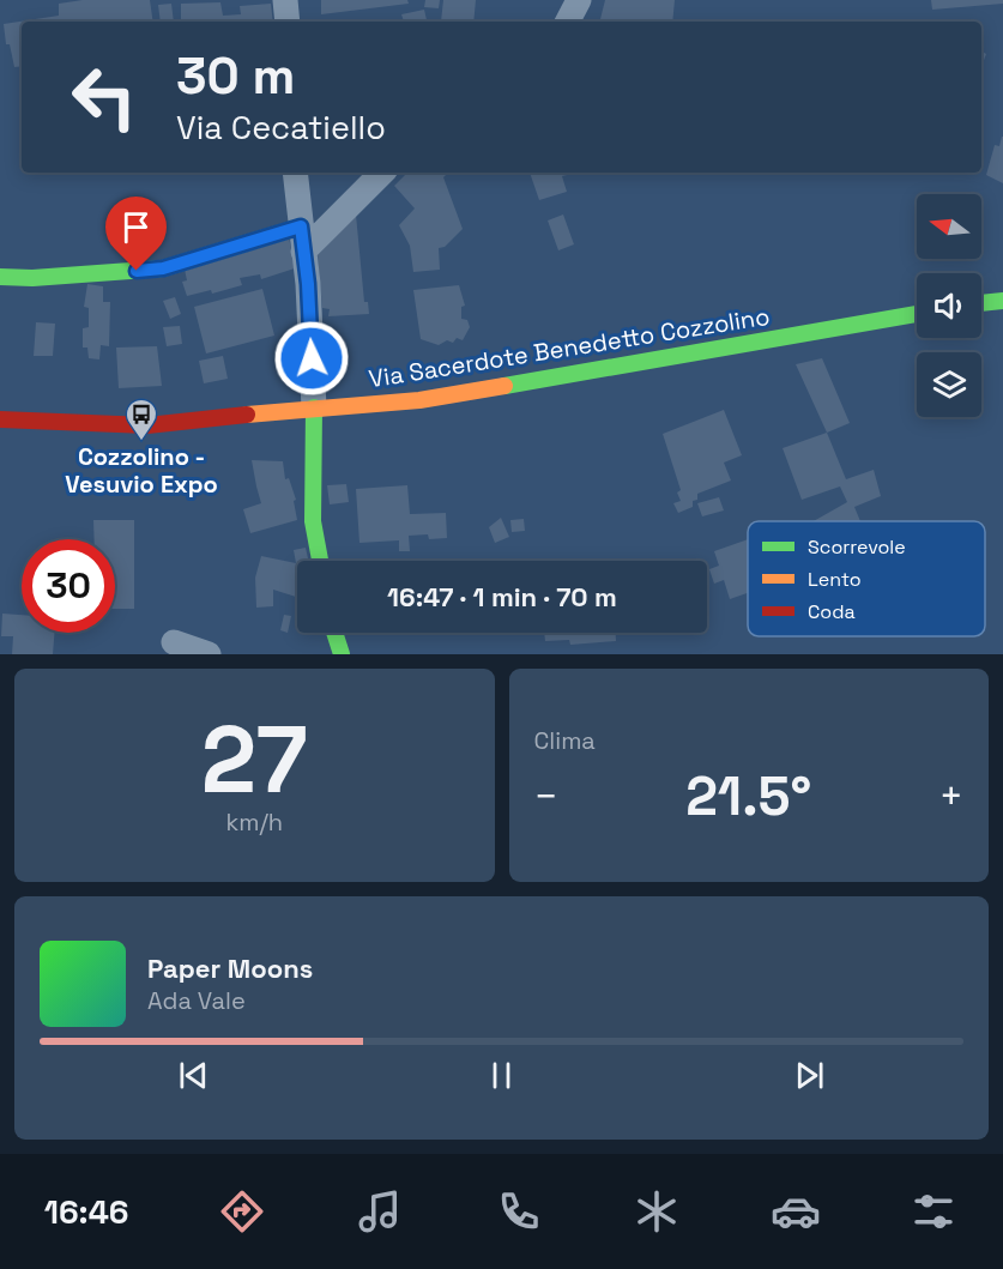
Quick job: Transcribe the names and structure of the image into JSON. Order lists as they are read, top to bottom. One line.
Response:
{"streets":{"main road":["Via Sacerdote Benedetto Cozzolino"]},"places":{"bus stop":["Cozzolino - Vesuvio Expo"]},"legend":["Scorrevole","Lento","Coda"],"north":"left","page":{"turn":["30 m","Via Cecatiello"],"limit":"30","trip":"16:47 · 1 min · 70 m","tile":[["27","km/h"],"Clima"],"heat":["−","21.5°","+"],"song":["Paper Moons","Ada Vale"],"tabs":"16:46"}}
